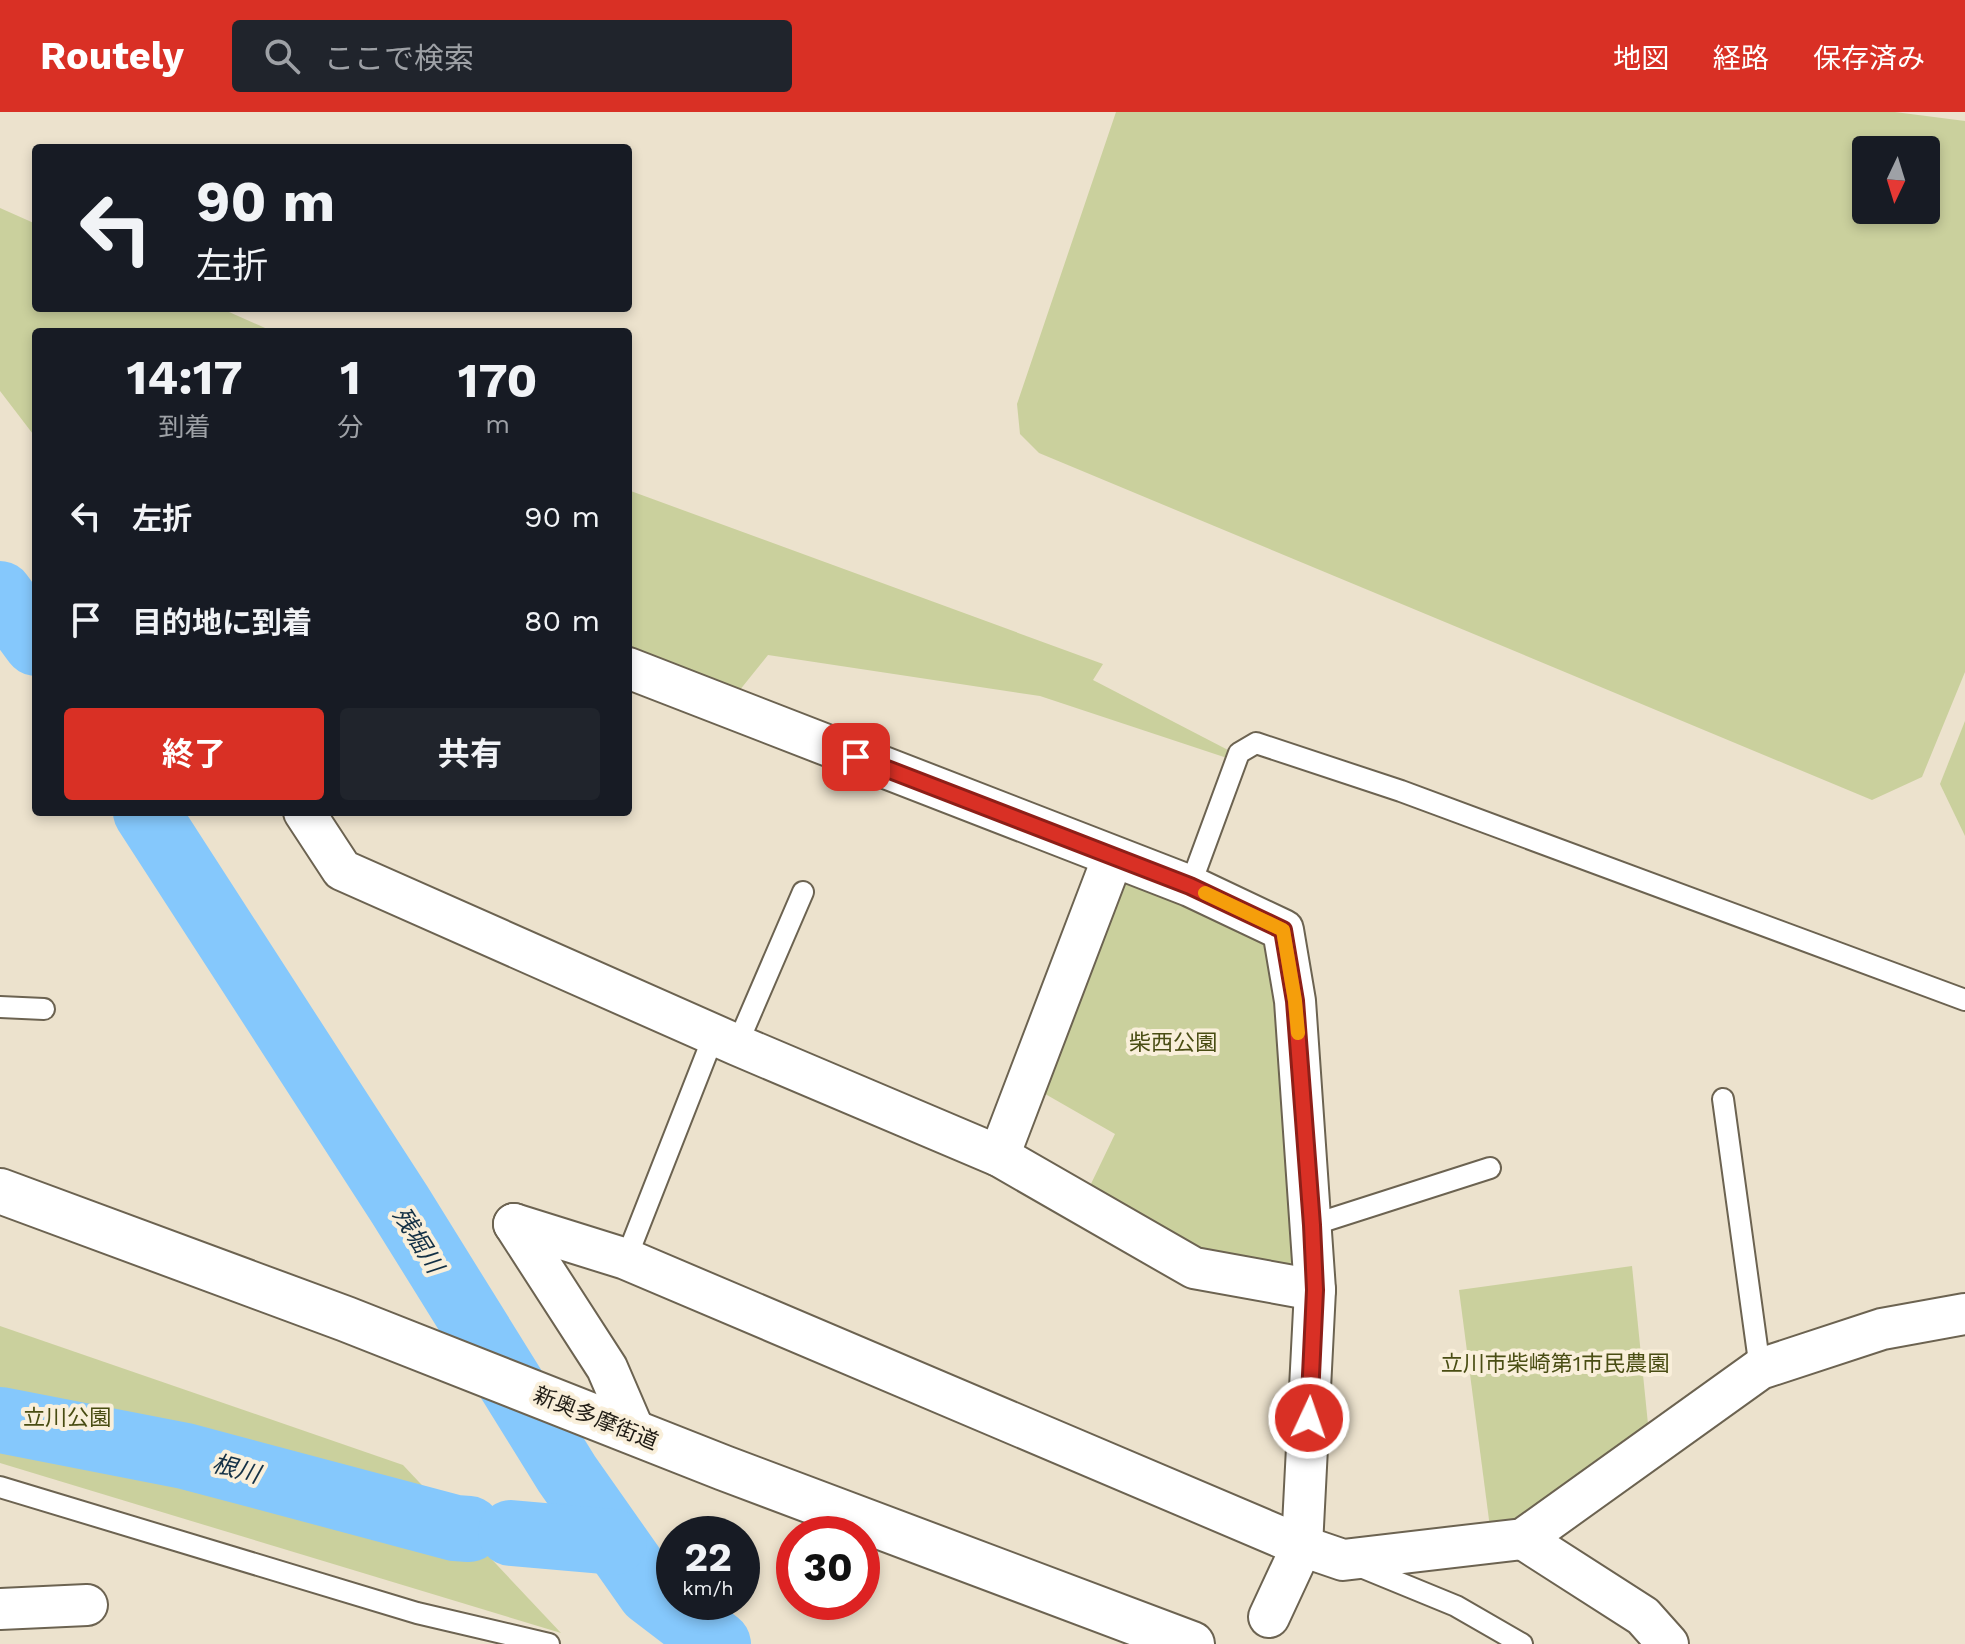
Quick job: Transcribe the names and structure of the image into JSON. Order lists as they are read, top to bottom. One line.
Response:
{"streets":{"main road":["新奥多摩街道"]},"water":["残堀川","根川"],"parks":["柴西公園","立川市柴崎第1市民農園","立川公園"],"north":"bottom","page":{"header":"Routely","search":"ここで検索","nav":["地図","経路","保存済み"],"turn":["90 m","左折"],"eta":["14:17","到着","1","分","170","m"],"list":[{"name":"左折","value":"90 m"},{"name":"目的地に到着","value":"80 m"}],"buttons":["終了","共有"],"speed":"22 km/h","limit":"30"}}
